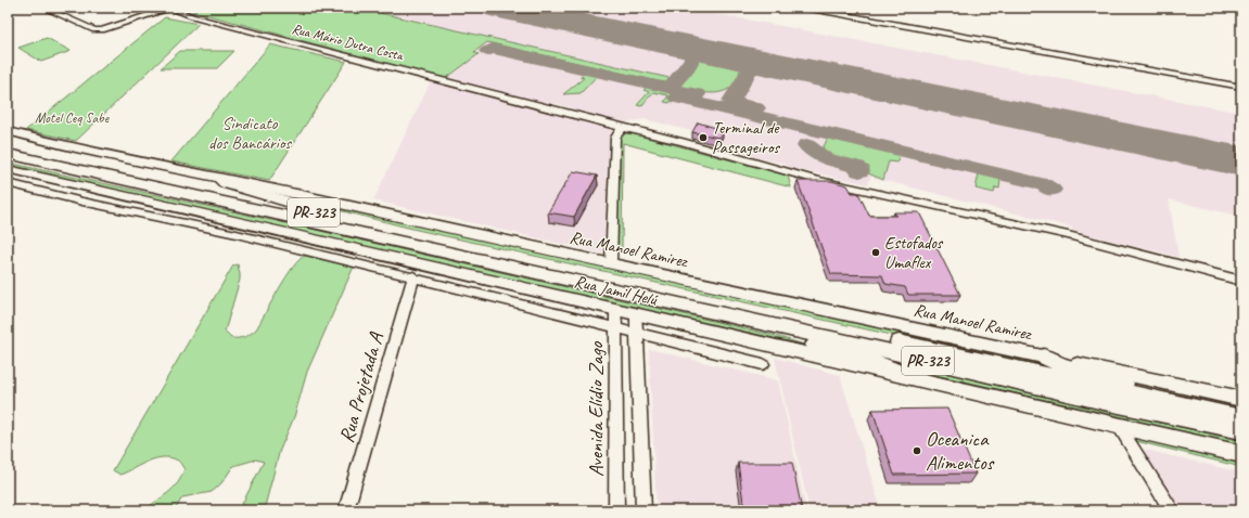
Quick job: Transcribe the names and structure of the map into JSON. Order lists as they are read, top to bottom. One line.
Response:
{"streets":{"highway":["PR-323"],"main road":["Rua Manoel Ramirez","Rua Jamil Helú"],"street":["Rua Mário Dutra Costa","Rua Projetada A","Avenida Elídio Zago"]},"crossings":[["Rua Jamil Helú","Avenida Elídio Zago"]],"parks":["Motel Ceq Sabe","Sindicato dos Bancários"],"places":["Terminal de Passageiros","Estofados Umaflex","Oceanica Alimentos"]}
